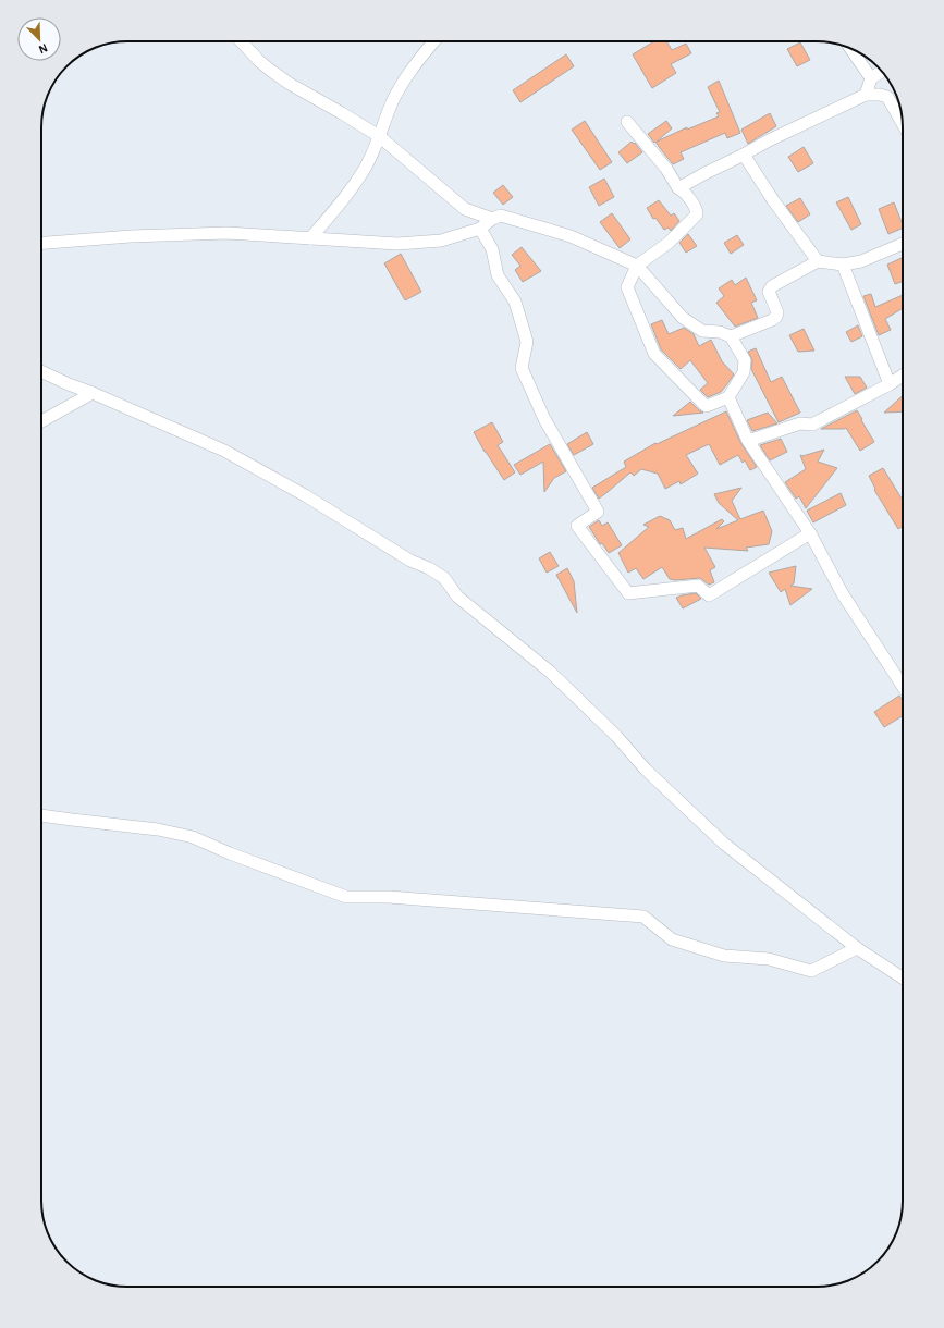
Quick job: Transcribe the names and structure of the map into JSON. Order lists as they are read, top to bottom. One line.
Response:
{"north":"bottom right"}
